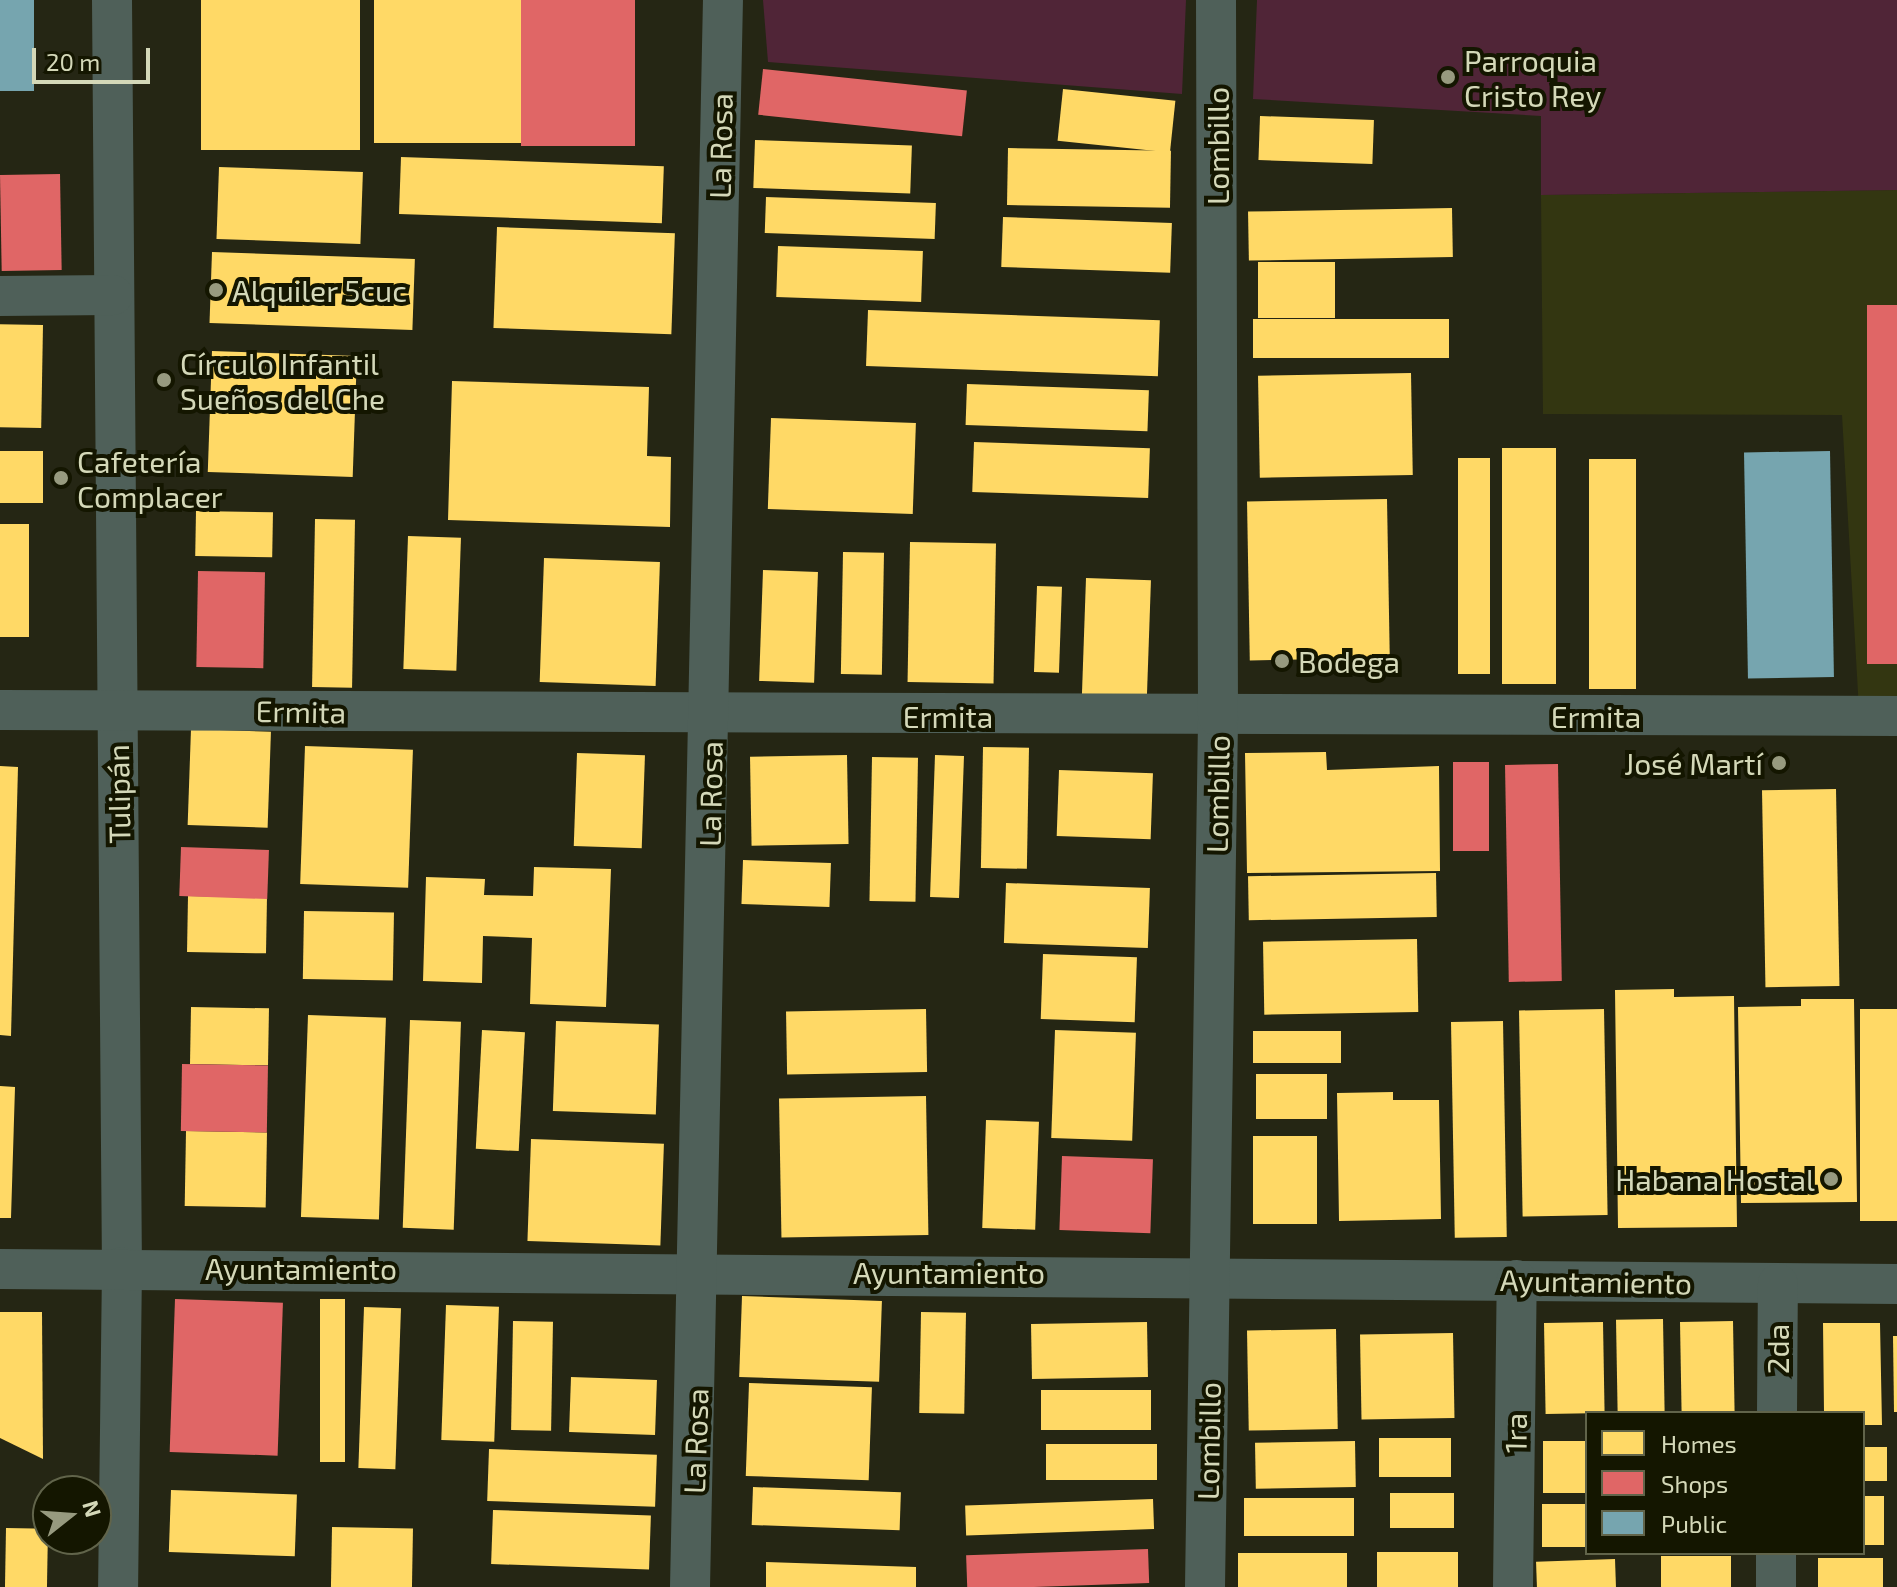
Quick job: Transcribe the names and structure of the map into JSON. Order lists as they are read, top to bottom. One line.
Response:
{"streets":{"street":["La Rosa","Lombillo","Ermita","Tulipán","Ayuntamiento","2da","1ra"]},"crossings":[["La Rosa","Ermita"],["La Rosa","Ayuntamiento"],["Lombillo","Ermita"],["Lombillo","Ayuntamiento"],["Ermita","Tulipán"],["Tulipán","Ayuntamiento"],["Ayuntamiento","2da"],["Ayuntamiento","1ra"]],"places":["Parroquia Cristo Rey","Alquiler 5cuc","Círculo Infantil Sueños del Che","Cafetería Complacer","Bodega","José Martí","Habana Hostal"],"legend":["Homes","Shops","Public"],"scale_bar":"20 m","north":"right"}
